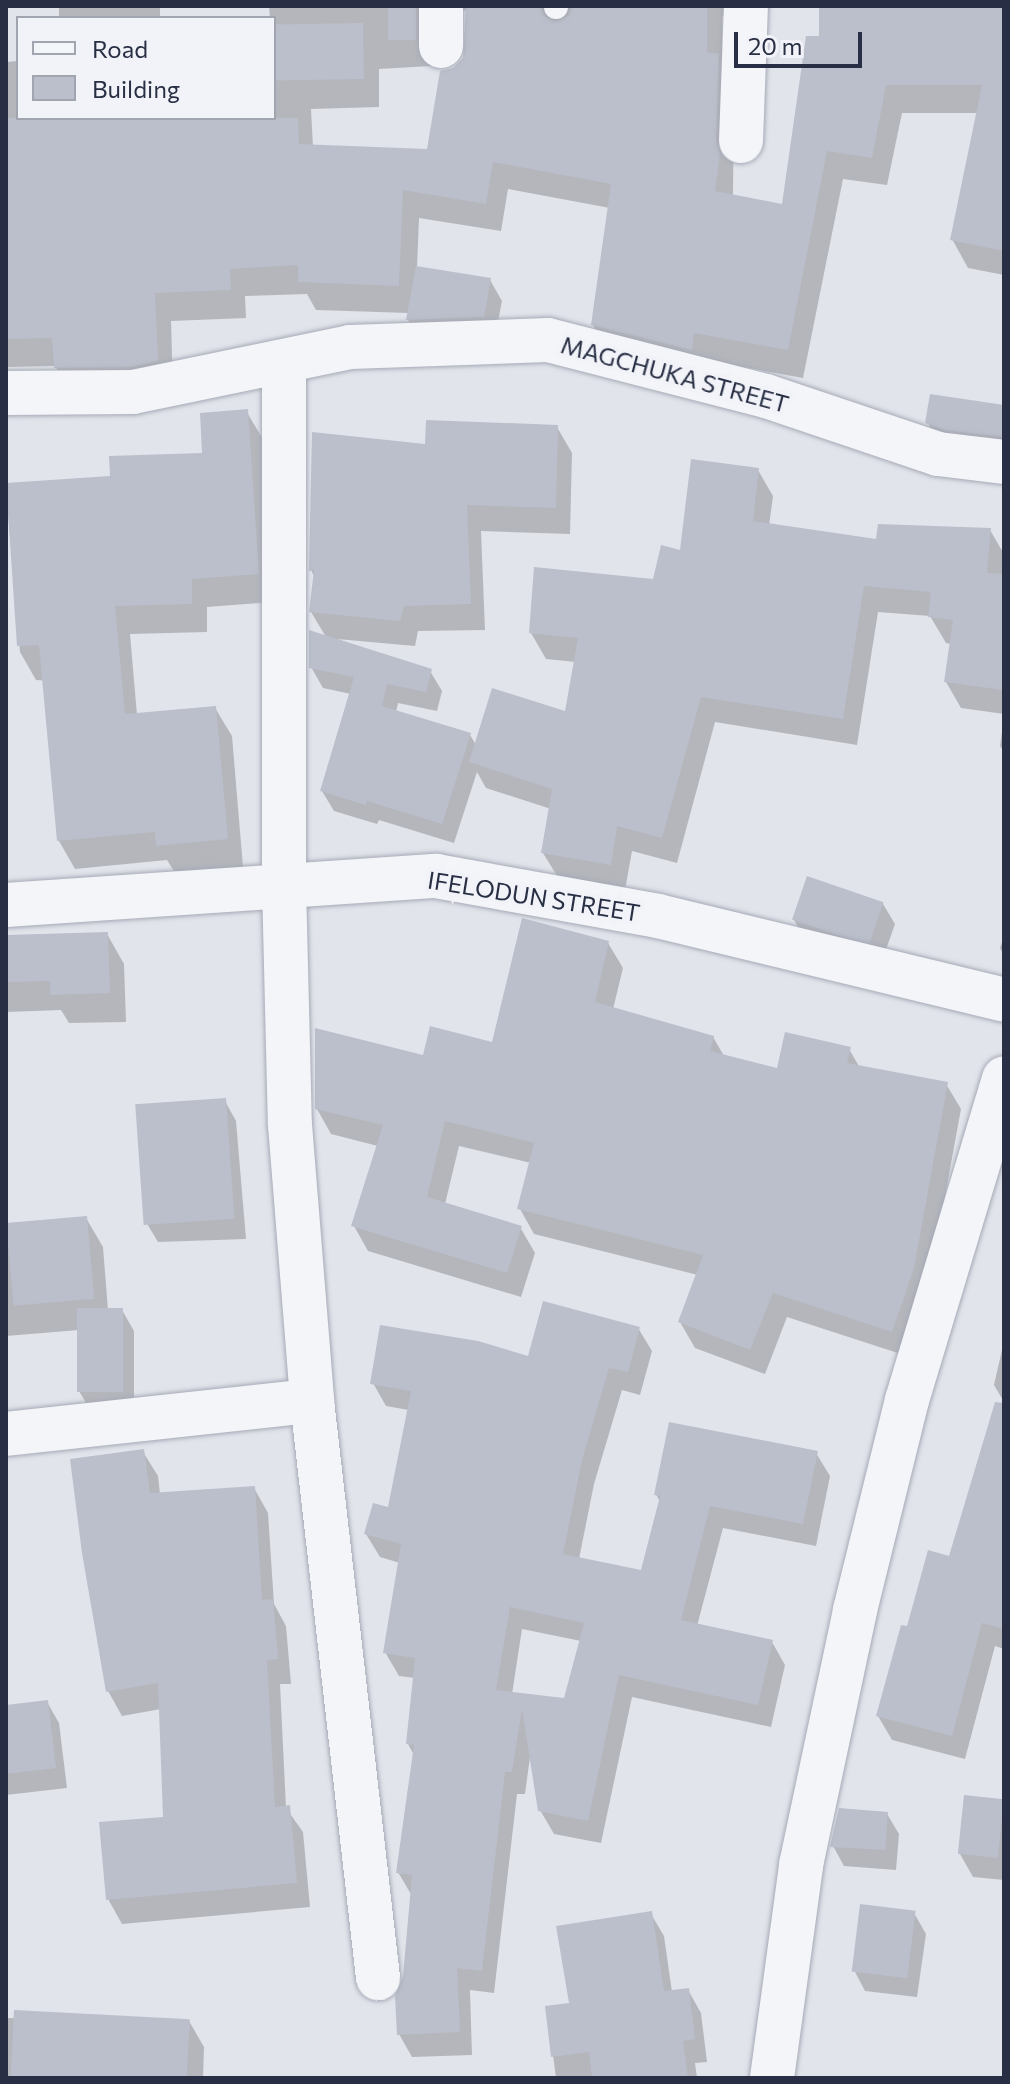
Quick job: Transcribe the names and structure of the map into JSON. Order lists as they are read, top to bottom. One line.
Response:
{"streets":{"street":["MAGCHUKA STREET","IFELODUN STREET"]},"legend":["Road","Building"],"scale_bar":"20 m"}
